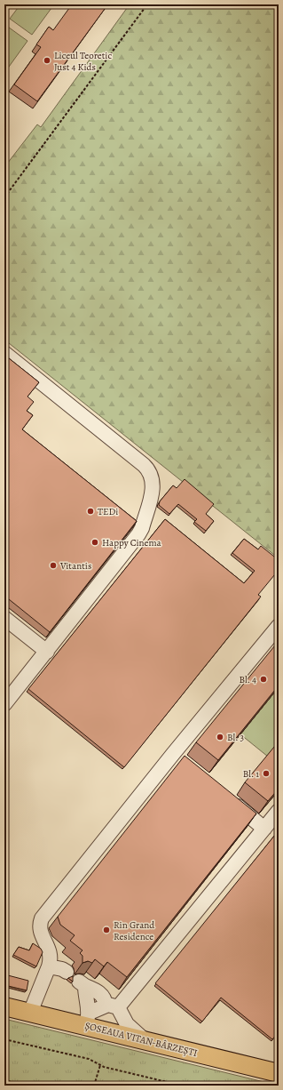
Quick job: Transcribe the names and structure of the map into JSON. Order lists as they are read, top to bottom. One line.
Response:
{"streets":{"main road":["ȘOSEAUA VITAN-BÂRZEȘTI"]},"places":["Liceul Teoretic Just 4 Kids","TEDi","Happy Cinema","Vitantis","Bl. 4","Bl. 3","Bl. 1","Rin Grand Residence"]}
